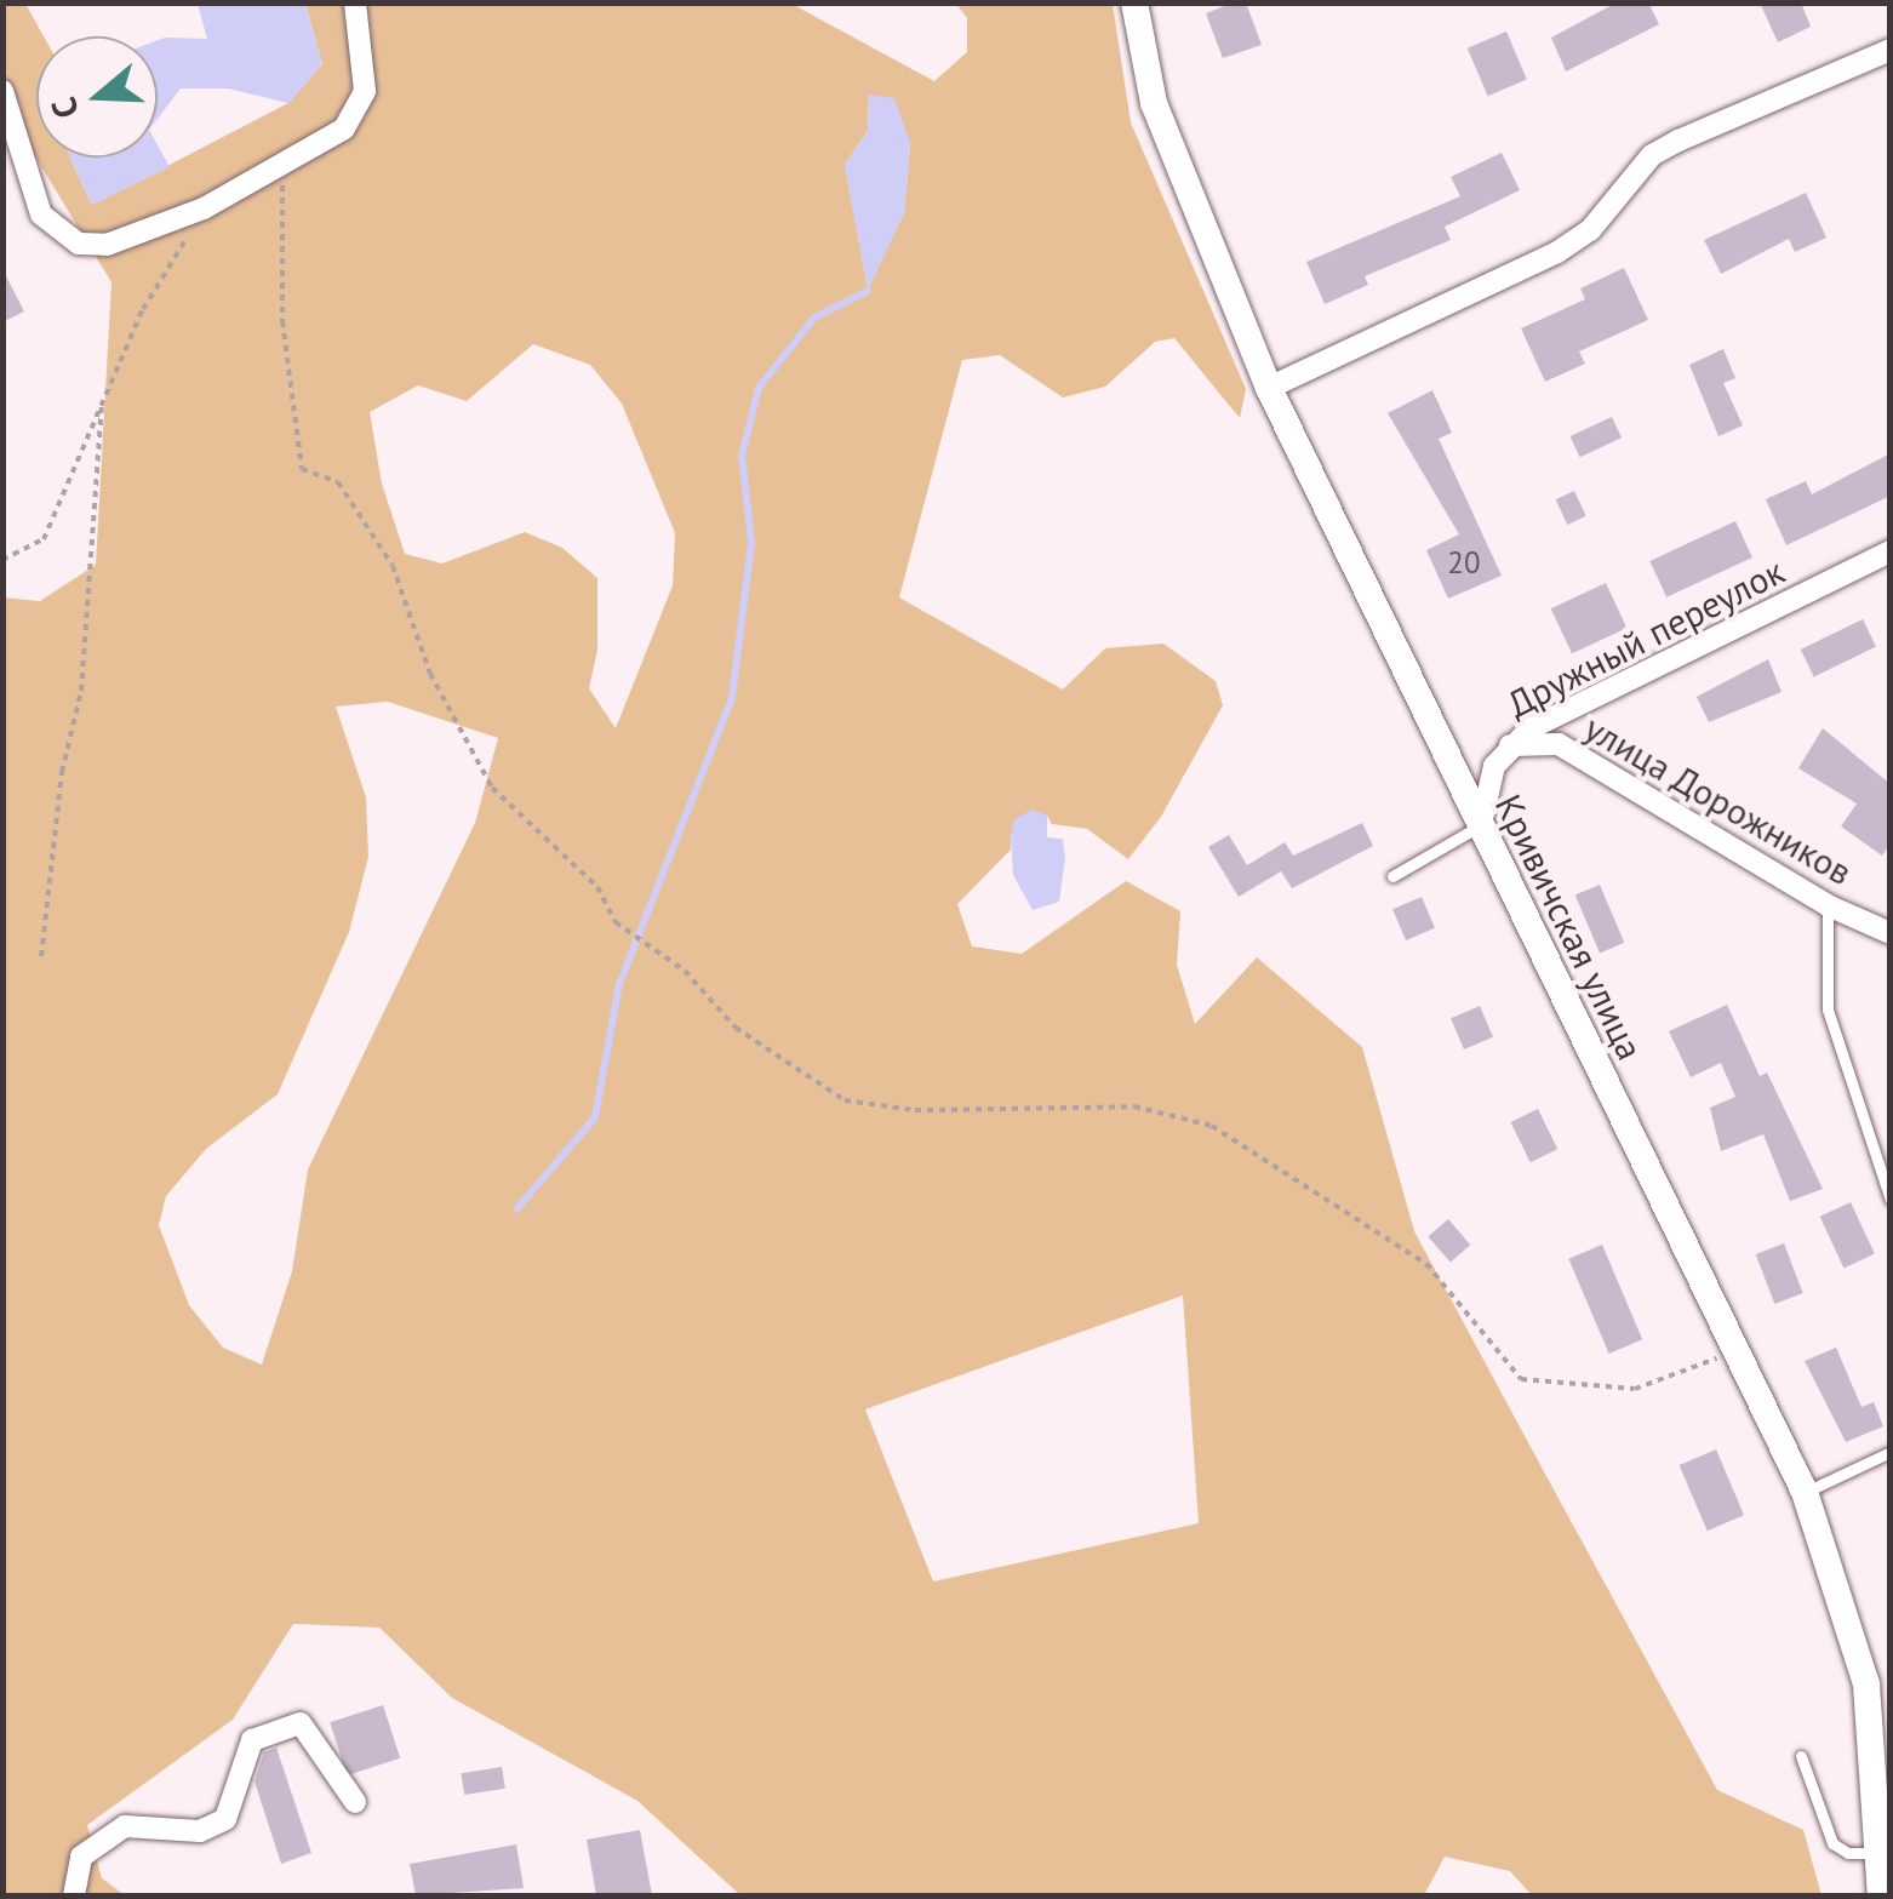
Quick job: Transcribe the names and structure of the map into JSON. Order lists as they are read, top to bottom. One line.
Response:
{"streets":{"street":["Дружный переулок","улица Дорожников","Кривичская улица"]},"crossings":[["Дружный переулок","улица Дорожников"],["Дружный переулок","Кривичская улица"]],"house_numbers":["20"],"north":"left"}
